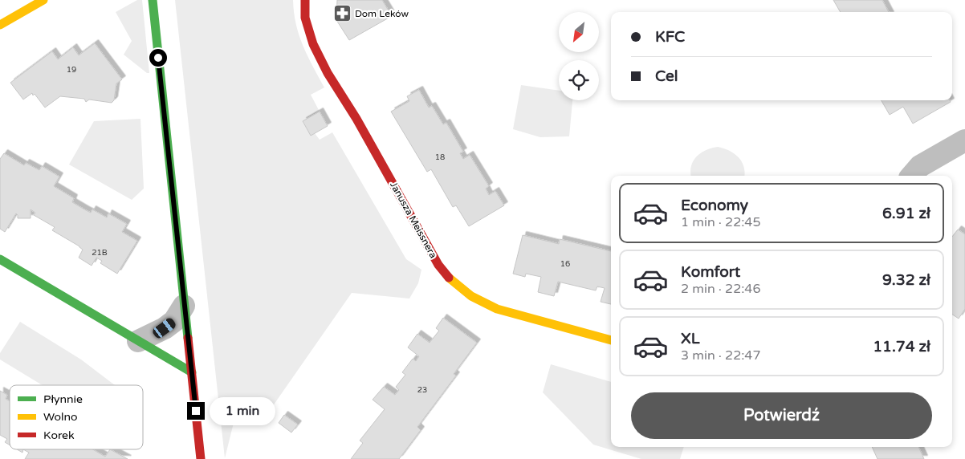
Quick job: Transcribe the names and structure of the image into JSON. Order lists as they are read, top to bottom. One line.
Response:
{"streets":{"street":["Janusza Meissnera"]},"places":{"pharmacy":["Dom Leków"]},"house_numbers":["19","18","21B","16","23"],"legend":["Płynnie","Wolno","Korek"],"north":"bottom left","page":{"banner":["KFC","Cel"],"list":[{"name":"Economy","note":"1 min · 22:45","value":"6.91 zł"},{"name":"Komfort","note":"2 min · 22:46","value":"9.32 zł"},{"name":"XL","note":"3 min · 22:47","value":"11.74 zł"}],"buttons":"Potwierdź","bubble":"1 min"}}
